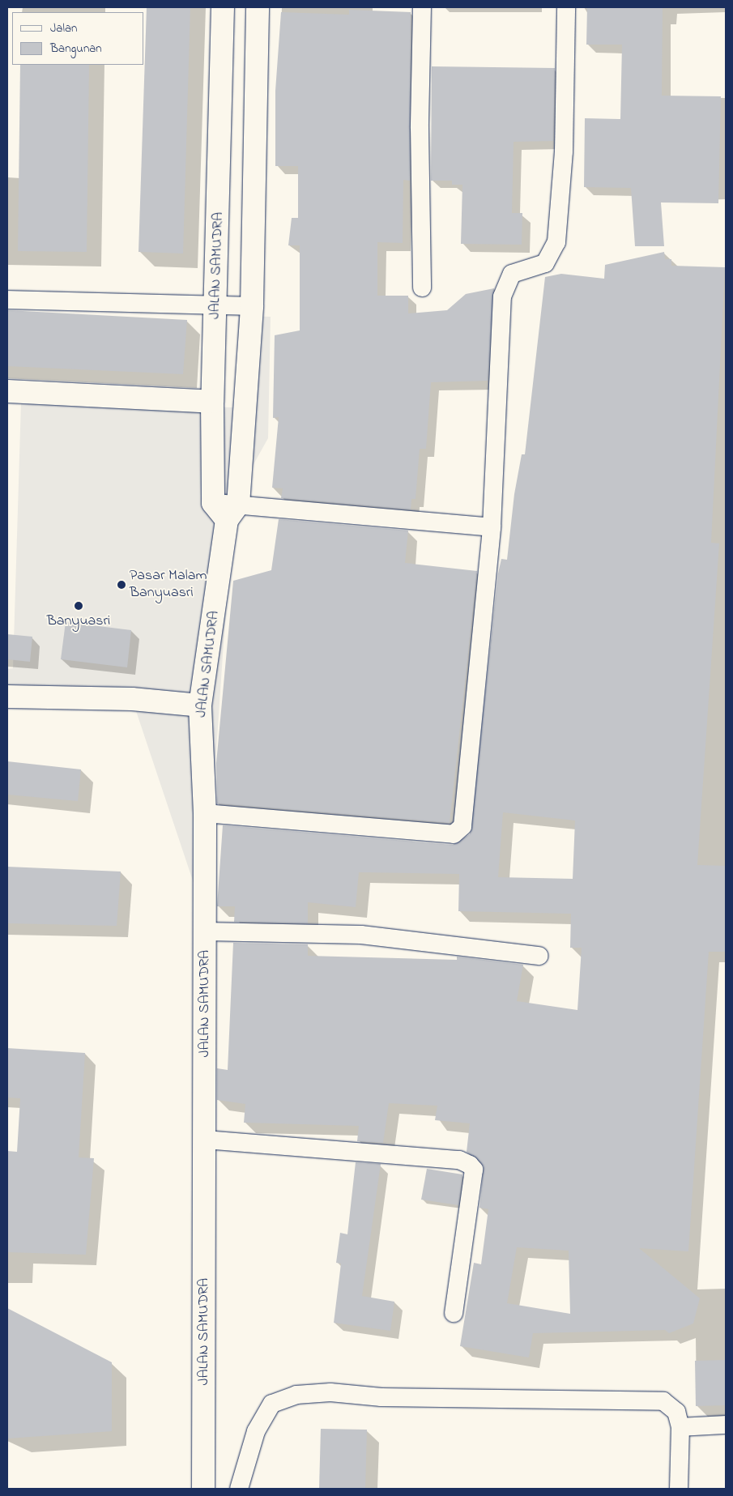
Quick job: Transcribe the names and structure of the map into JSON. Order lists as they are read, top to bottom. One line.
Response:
{"streets":{"street":["JALAN SAMUDRA"]},"places":["Pasar Malam Banyuasri","Banyuasri"],"legend":["Jalan","Bangunan"]}
